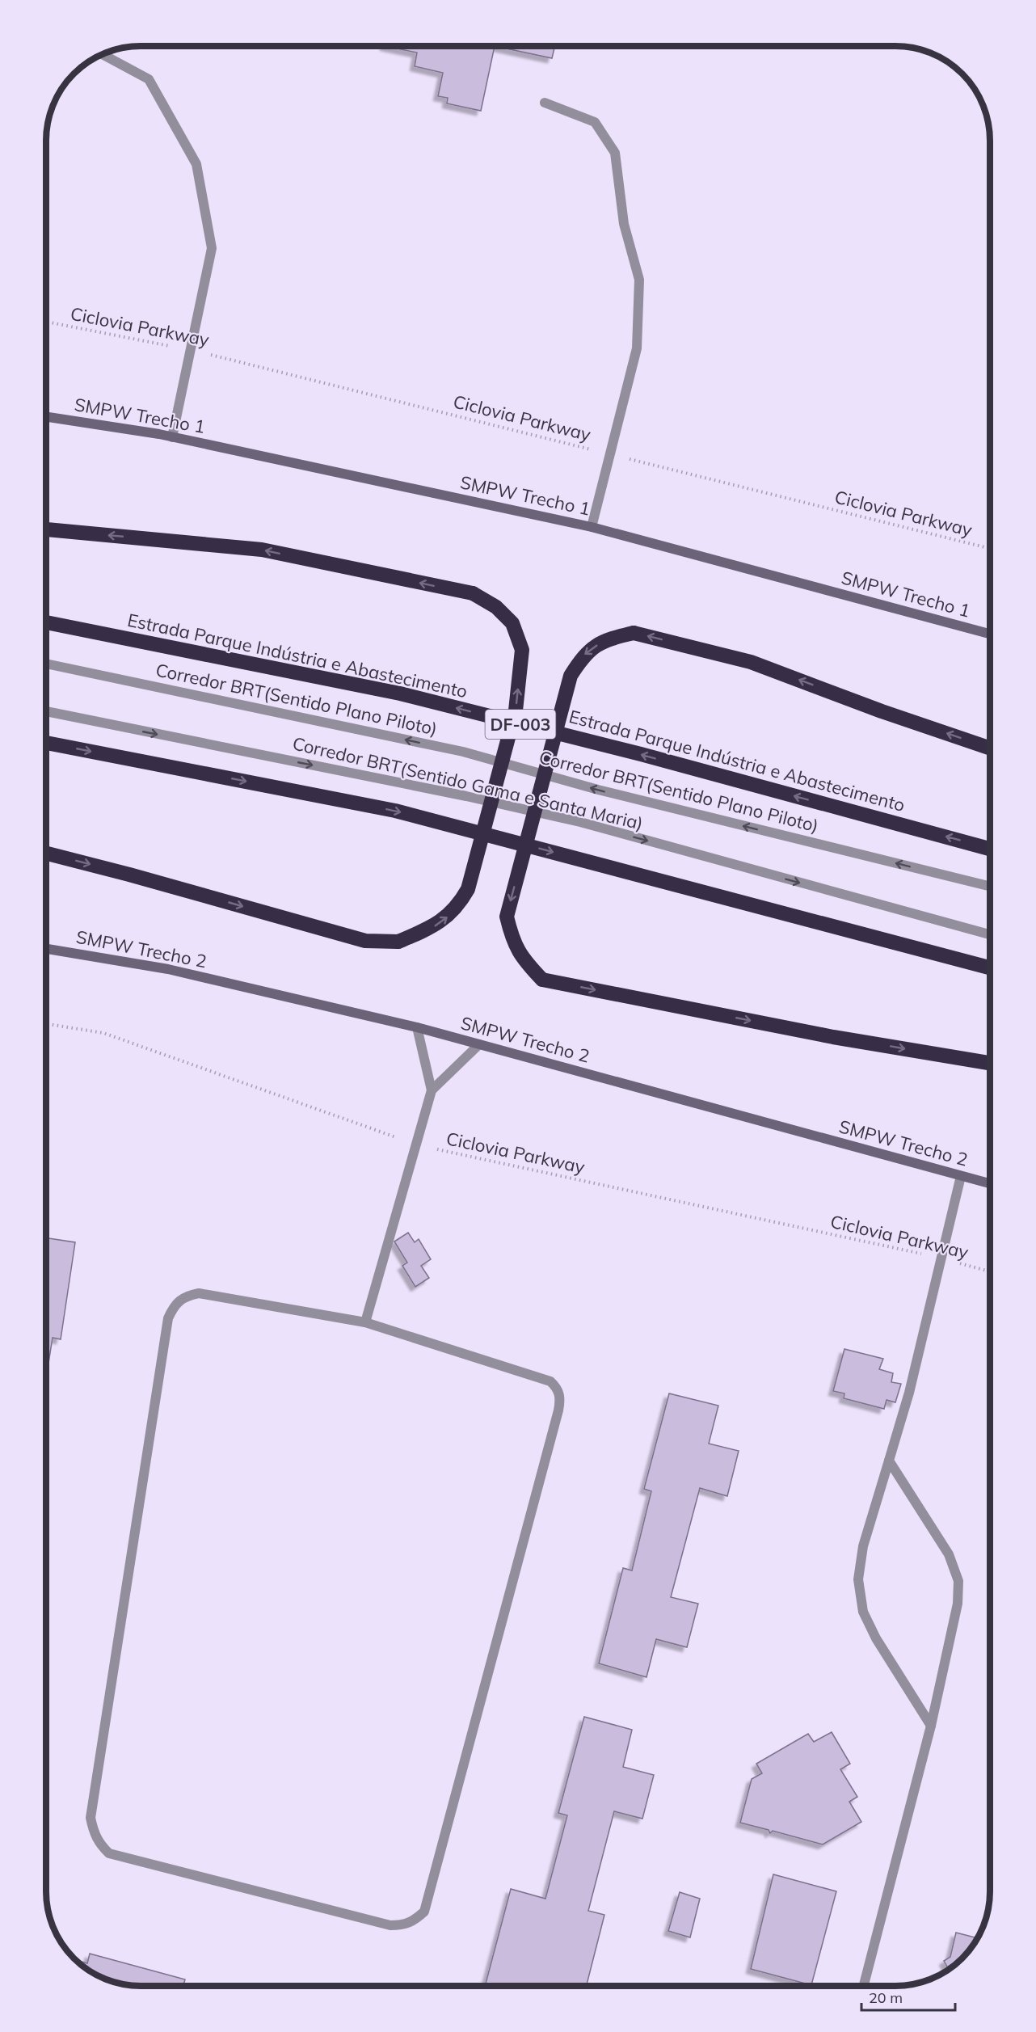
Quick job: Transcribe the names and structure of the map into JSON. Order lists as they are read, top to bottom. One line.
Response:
{"streets":{"highway":["Estrada Parque Indústria e Abastecimento","DF-003"],"street":["SMPW Trecho 1","Corredor BRT(Sentido Plano Piloto)","Corredor BRT(Sentido Gama e Santa Maria)","SMPW Trecho 2"],"path":["Ciclovia Parkway"]},"one_way":["Corredor BRT(Sentido Plano Piloto)","Corredor BRT(Sentido Gama e Santa Maria)"],"scale_bar":"20 m"}
